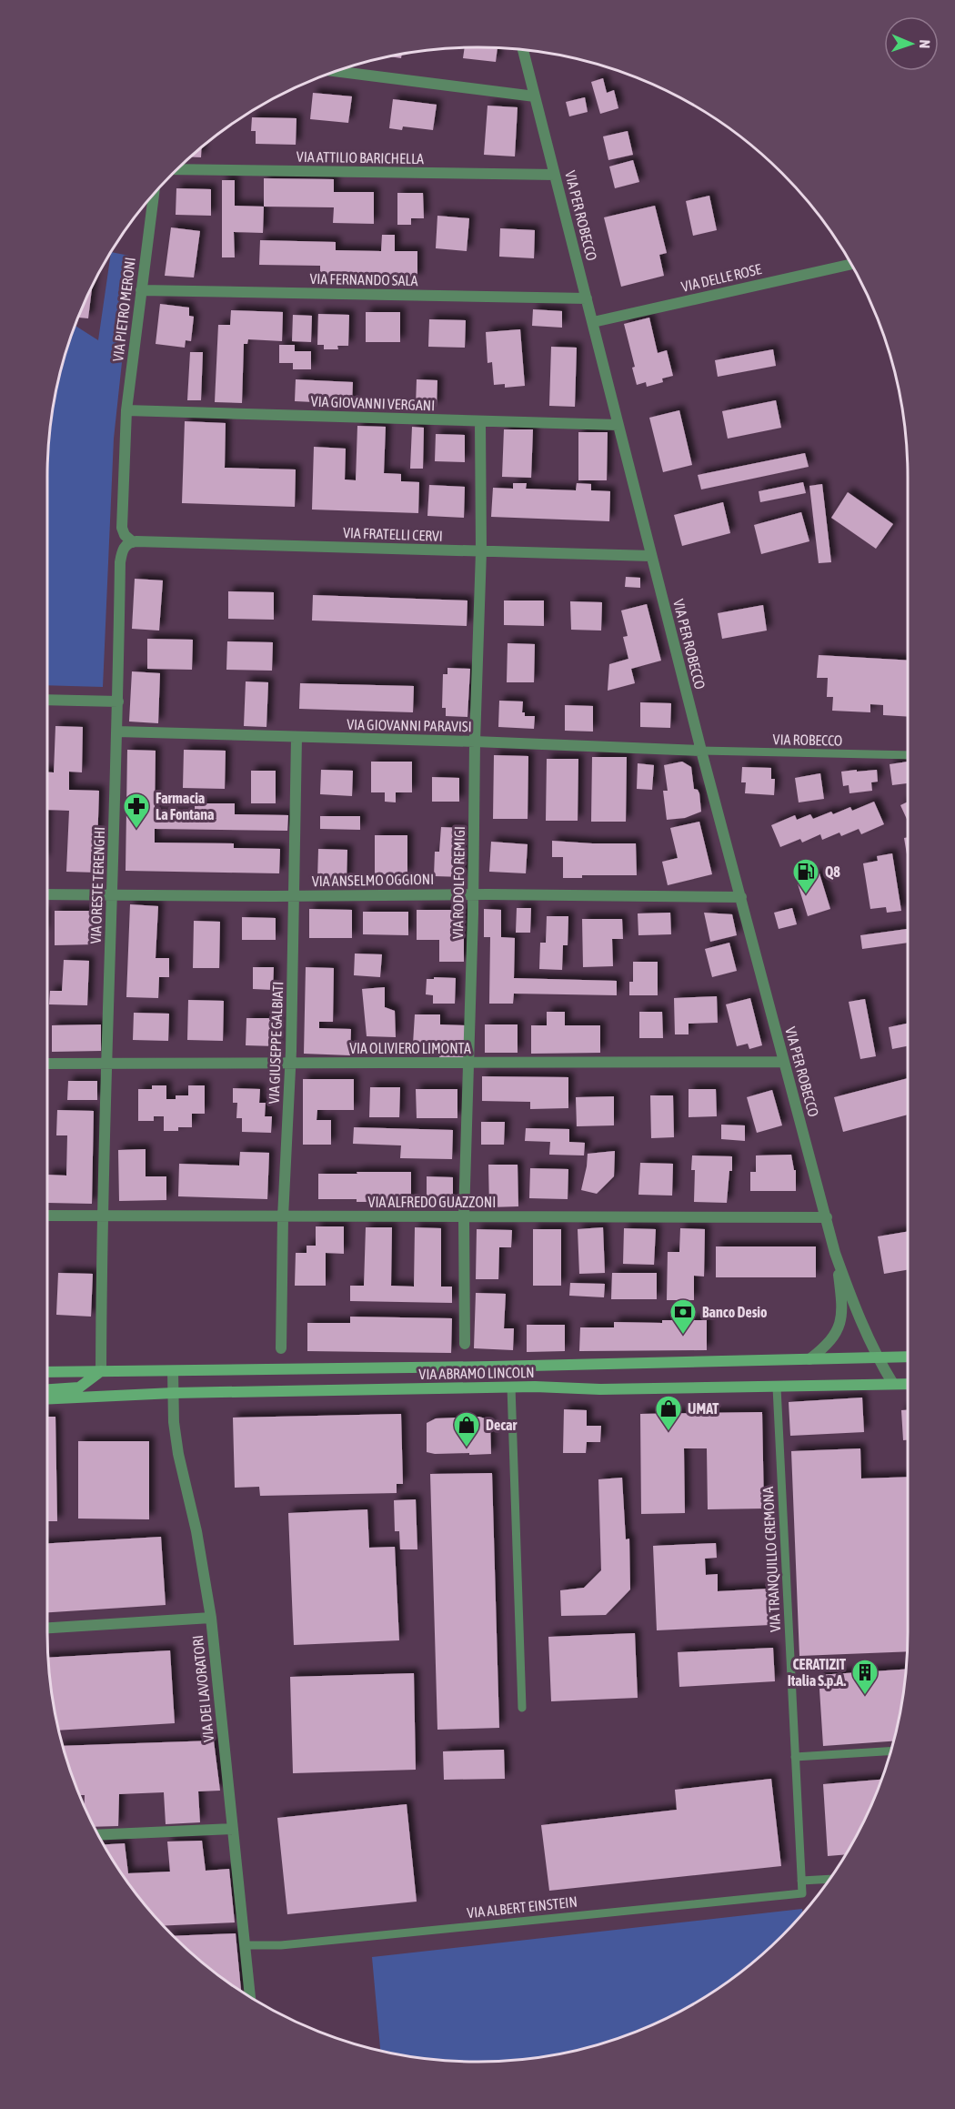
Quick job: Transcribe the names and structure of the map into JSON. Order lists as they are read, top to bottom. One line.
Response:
{"streets":{"main road":["VIA ABRAMO LINCOLN"],"street":["VIA ATTILIO BARICHELLA","VIA PER ROBECCO","VIA DELLE ROSE","VIA FERNANDO SALA","VIA PIETRO MERONI","VIA GIOVANNI VERGANI","VIA FRATELLI CERVI","VIA GIOVANNI PARAVISI","VIA ANSELMO OGGIONI","VIA RODOLFO REMIGI","VIA ORESTE TERENGHI","VIA GIUSEPPE GALBIATI","VIA OLIVIERO LIMONTA","VIA ALFREDO GUAZZONI","VIA DEI LAVORATORI"],"lane":["VIA ROBECCO","VIA TRANQUILLO CREMONA","VIA ALBERT EINSTEIN"]},"crossings":[["VIA ATTILIO BARICHELLA","VIA PER ROBECCO"],["VIA PER ROBECCO","VIA DELLE ROSE"],["VIA PER ROBECCO","VIA FERNANDO SALA"],["VIA PER ROBECCO","VIA GIOVANNI VERGANI"],["VIA PER ROBECCO","VIA FRATELLI CERVI"],["VIA PER ROBECCO","VIA GIOVANNI PARAVISI"],["VIA PER ROBECCO","VIA ROBECCO"],["VIA PER ROBECCO","VIA ANSELMO OGGIONI"],["VIA PER ROBECCO","VIA OLIVIERO LIMONTA"],["VIA PER ROBECCO","VIA ALFREDO GUAZZONI"],["VIA PER ROBECCO","VIA ABRAMO LINCOLN"],["VIA FERNANDO SALA","VIA PIETRO MERONI"],["VIA PIETRO MERONI","VIA GIOVANNI VERGANI"],["VIA GIOVANNI VERGANI","VIA RODOLFO REMIGI"],["VIA FRATELLI CERVI","VIA RODOLFO REMIGI"],["VIA FRATELLI CERVI","VIA ORESTE TERENGHI"],["VIA GIOVANNI PARAVISI","VIA ROBECCO"],["VIA GIOVANNI PARAVISI","VIA RODOLFO REMIGI"],["VIA GIOVANNI PARAVISI","VIA ORESTE TERENGHI"],["VIA GIOVANNI PARAVISI","VIA GIUSEPPE GALBIATI"],["VIA ANSELMO OGGIONI","VIA RODOLFO REMIGI"],["VIA ANSELMO OGGIONI","VIA ORESTE TERENGHI"],["VIA ANSELMO OGGIONI","VIA GIUSEPPE GALBIATI"],["VIA RODOLFO REMIGI","VIA OLIVIERO LIMONTA"],["VIA RODOLFO REMIGI","VIA ALFREDO GUAZZONI"],["VIA ORESTE TERENGHI","VIA OLIVIERO LIMONTA"],["VIA ORESTE TERENGHI","VIA ALFREDO GUAZZONI"],["VIA ORESTE TERENGHI","VIA ABRAMO LINCOLN"],["VIA GIUSEPPE GALBIATI","VIA OLIVIERO LIMONTA"],["VIA GIUSEPPE GALBIATI","VIA ALFREDO GUAZZONI"],["VIA ABRAMO LINCOLN","VIA TRANQUILLO CREMONA"],["VIA ABRAMO LINCOLN","VIA DEI LAVORATORI"],["VIA TRANQUILLO CREMONA","VIA ALBERT EINSTEIN"],["VIA DEI LAVORATORI","VIA ALBERT EINSTEIN"]],"places":{"pharmacy":["Farmacia La Fontana"],"fuel station":["Q8"],"bank":["Banco Desio"],"shop":["UMAT","Decar"],"building":["CERATIZIT Italia S.p.A."]},"north":"right"}
